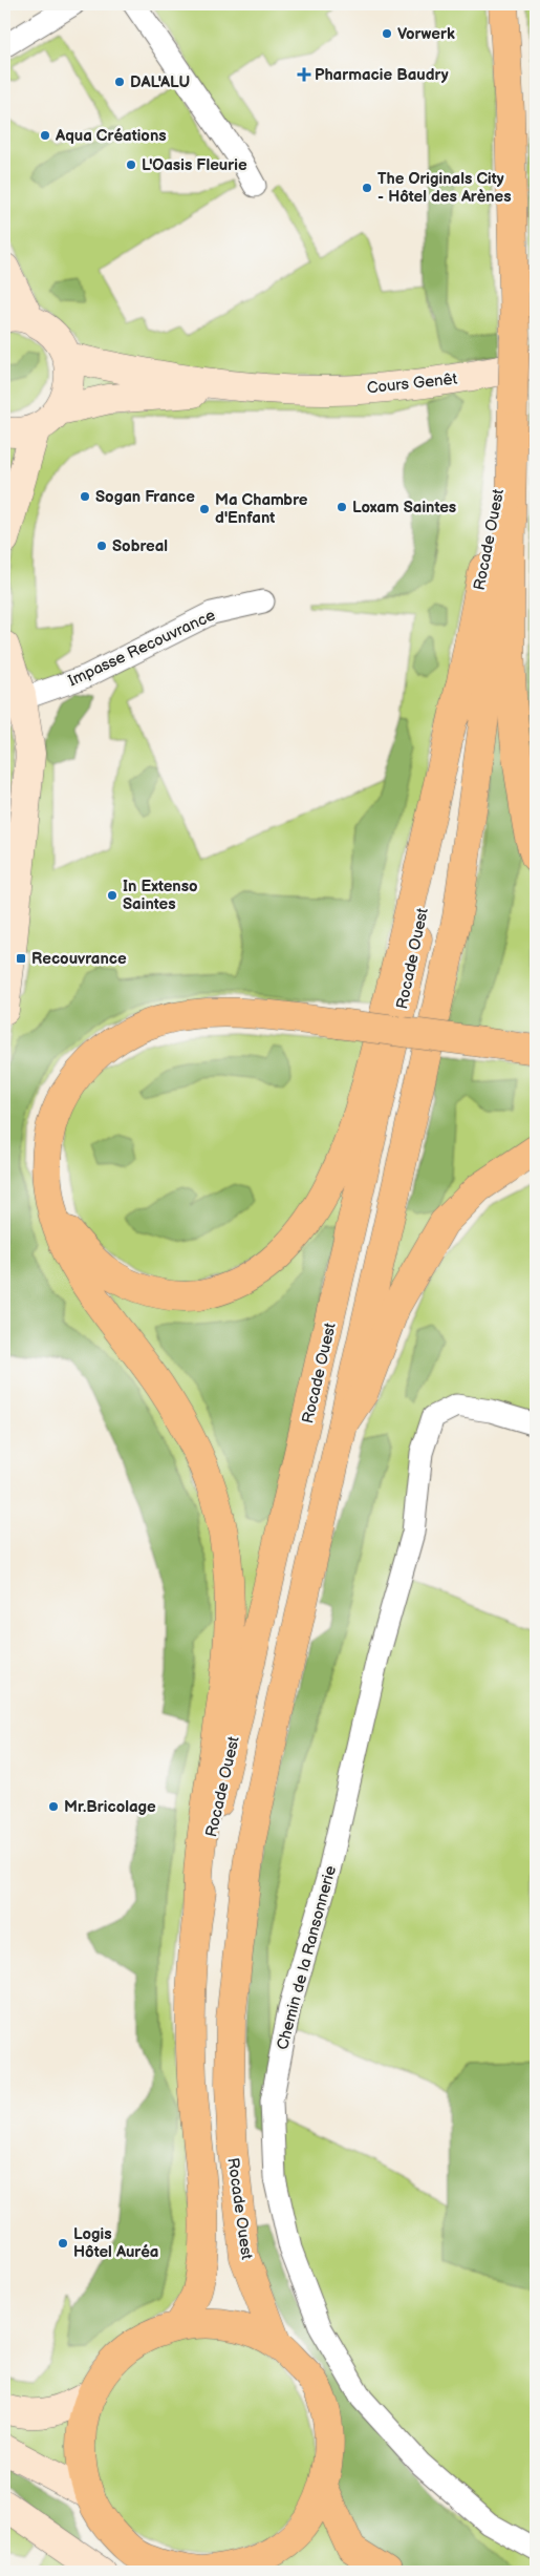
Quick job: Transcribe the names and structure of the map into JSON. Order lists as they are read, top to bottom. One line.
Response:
{"streets":{"main road":["Cours Genêt","Rocade Ouest"],"street":["Impasse Recouvrance","Chemin de la Ransonnerie"]},"places":{"other":["Vorwerk","DAL'ALU","Aqua Créations","L'Oasis Fleurie","The Originals City - Hôtel des Arènes","Sogan France","Loxam Saintes","Ma Chambre d'Enfant","Sobreal","In Extenso Saintes","Mr.Bricolage","Logis Hôtel Auréa"],"health":["Pharmacie Baudry"],"transit":["Recouvrance"]}}
